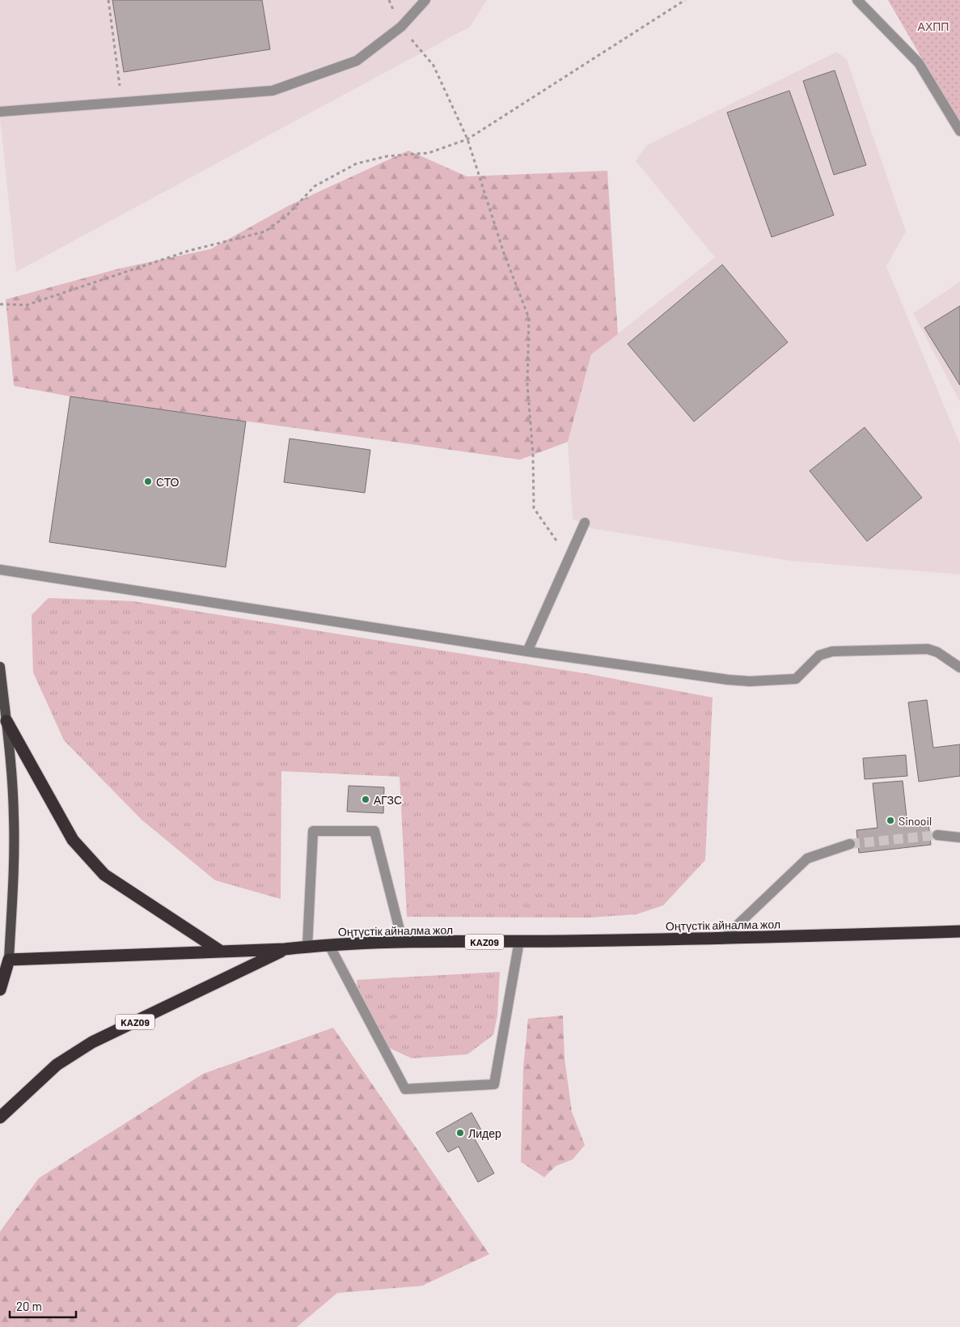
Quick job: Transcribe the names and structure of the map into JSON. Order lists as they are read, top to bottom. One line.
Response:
{"streets":{"highway":["Оңтүстік айналма жол","KAZ09"]},"crossings":[["Оңтүстік айналма жол","KAZ09"]],"parks":["АХПП"],"places":["СТО","АГЗС","Sinooil","Лидер"],"scale_bar":"20 m"}
